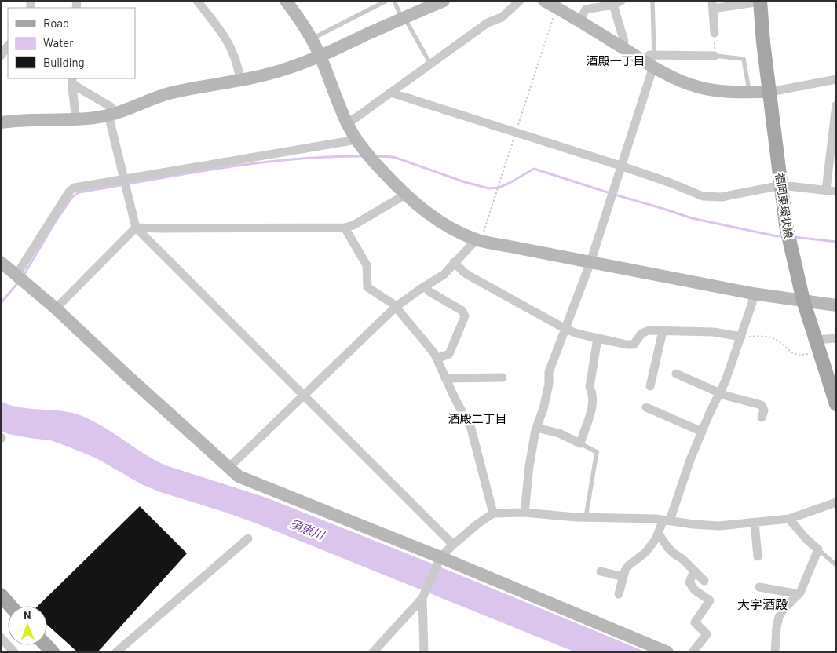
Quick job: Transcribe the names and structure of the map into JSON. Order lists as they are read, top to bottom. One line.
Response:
{"streets":{"main road":["福岡東環状線"]},"districts":["酒殿一丁目","酒殿二丁目","大字酒殿"],"water":["須恵川"],"legend":["Road","Water","Building"],"north":"top"}
